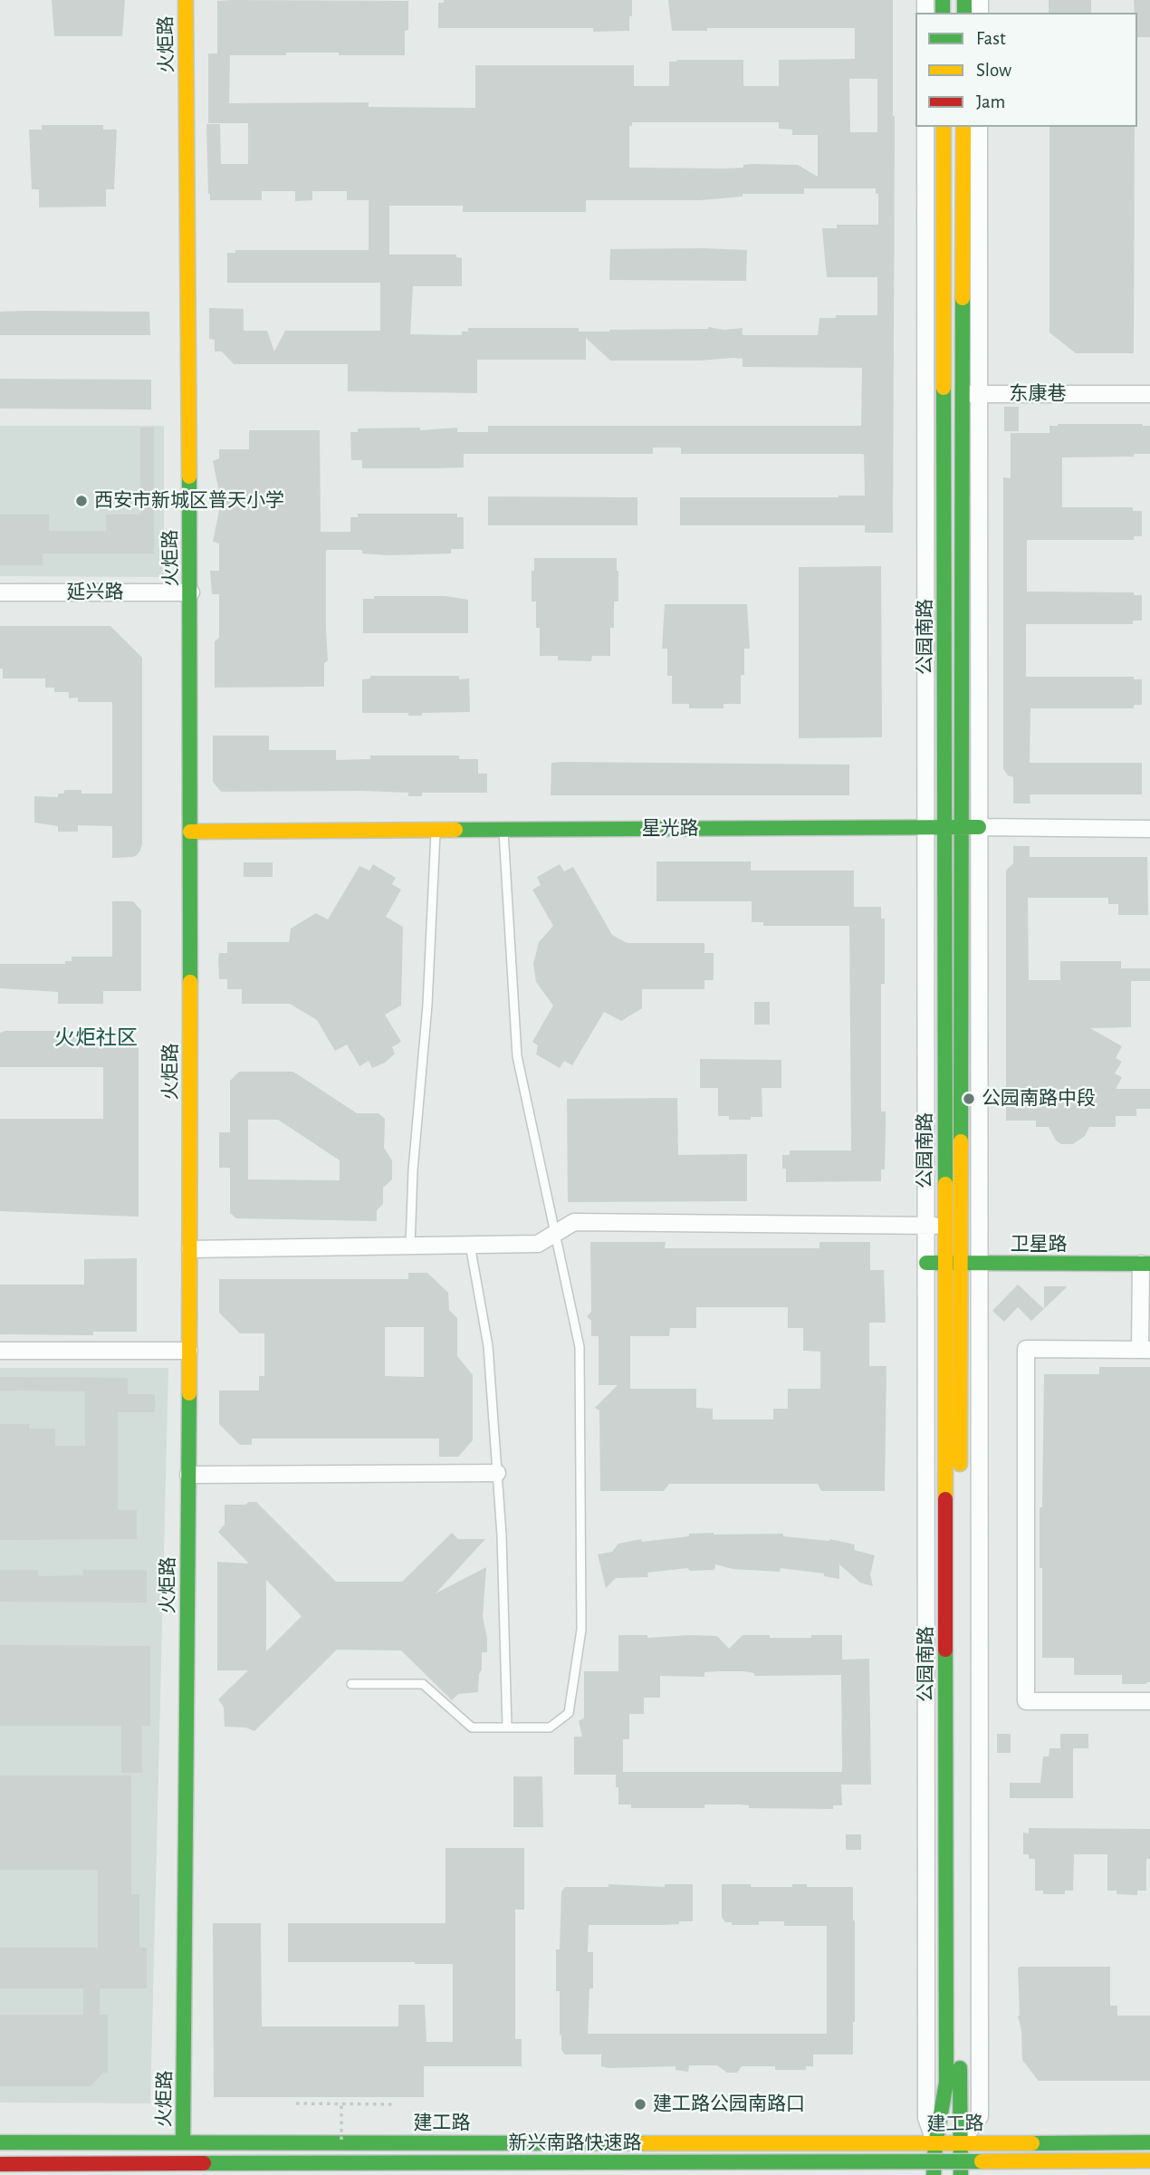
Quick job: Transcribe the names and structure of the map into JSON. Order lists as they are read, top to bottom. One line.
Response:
{"streets":{"main road":["火炬路","公园南路","星光路","卫星路","建工路","新兴南路快速路"],"street":["东康巷","延兴路"]},"crossings":[["火炬路","延兴路"],["火炬路","星光路"],["火炬路","建工路"],["东康巷","公园南路"],["公园南路","星光路"],["公园南路","卫星路"],["公园南路","建工路"]],"districts":["火炬社区"],"places":["西安市新城区普天小学","公园南路中段","建工路公园南路口"],"legend":["Fast","Slow","Jam"]}
